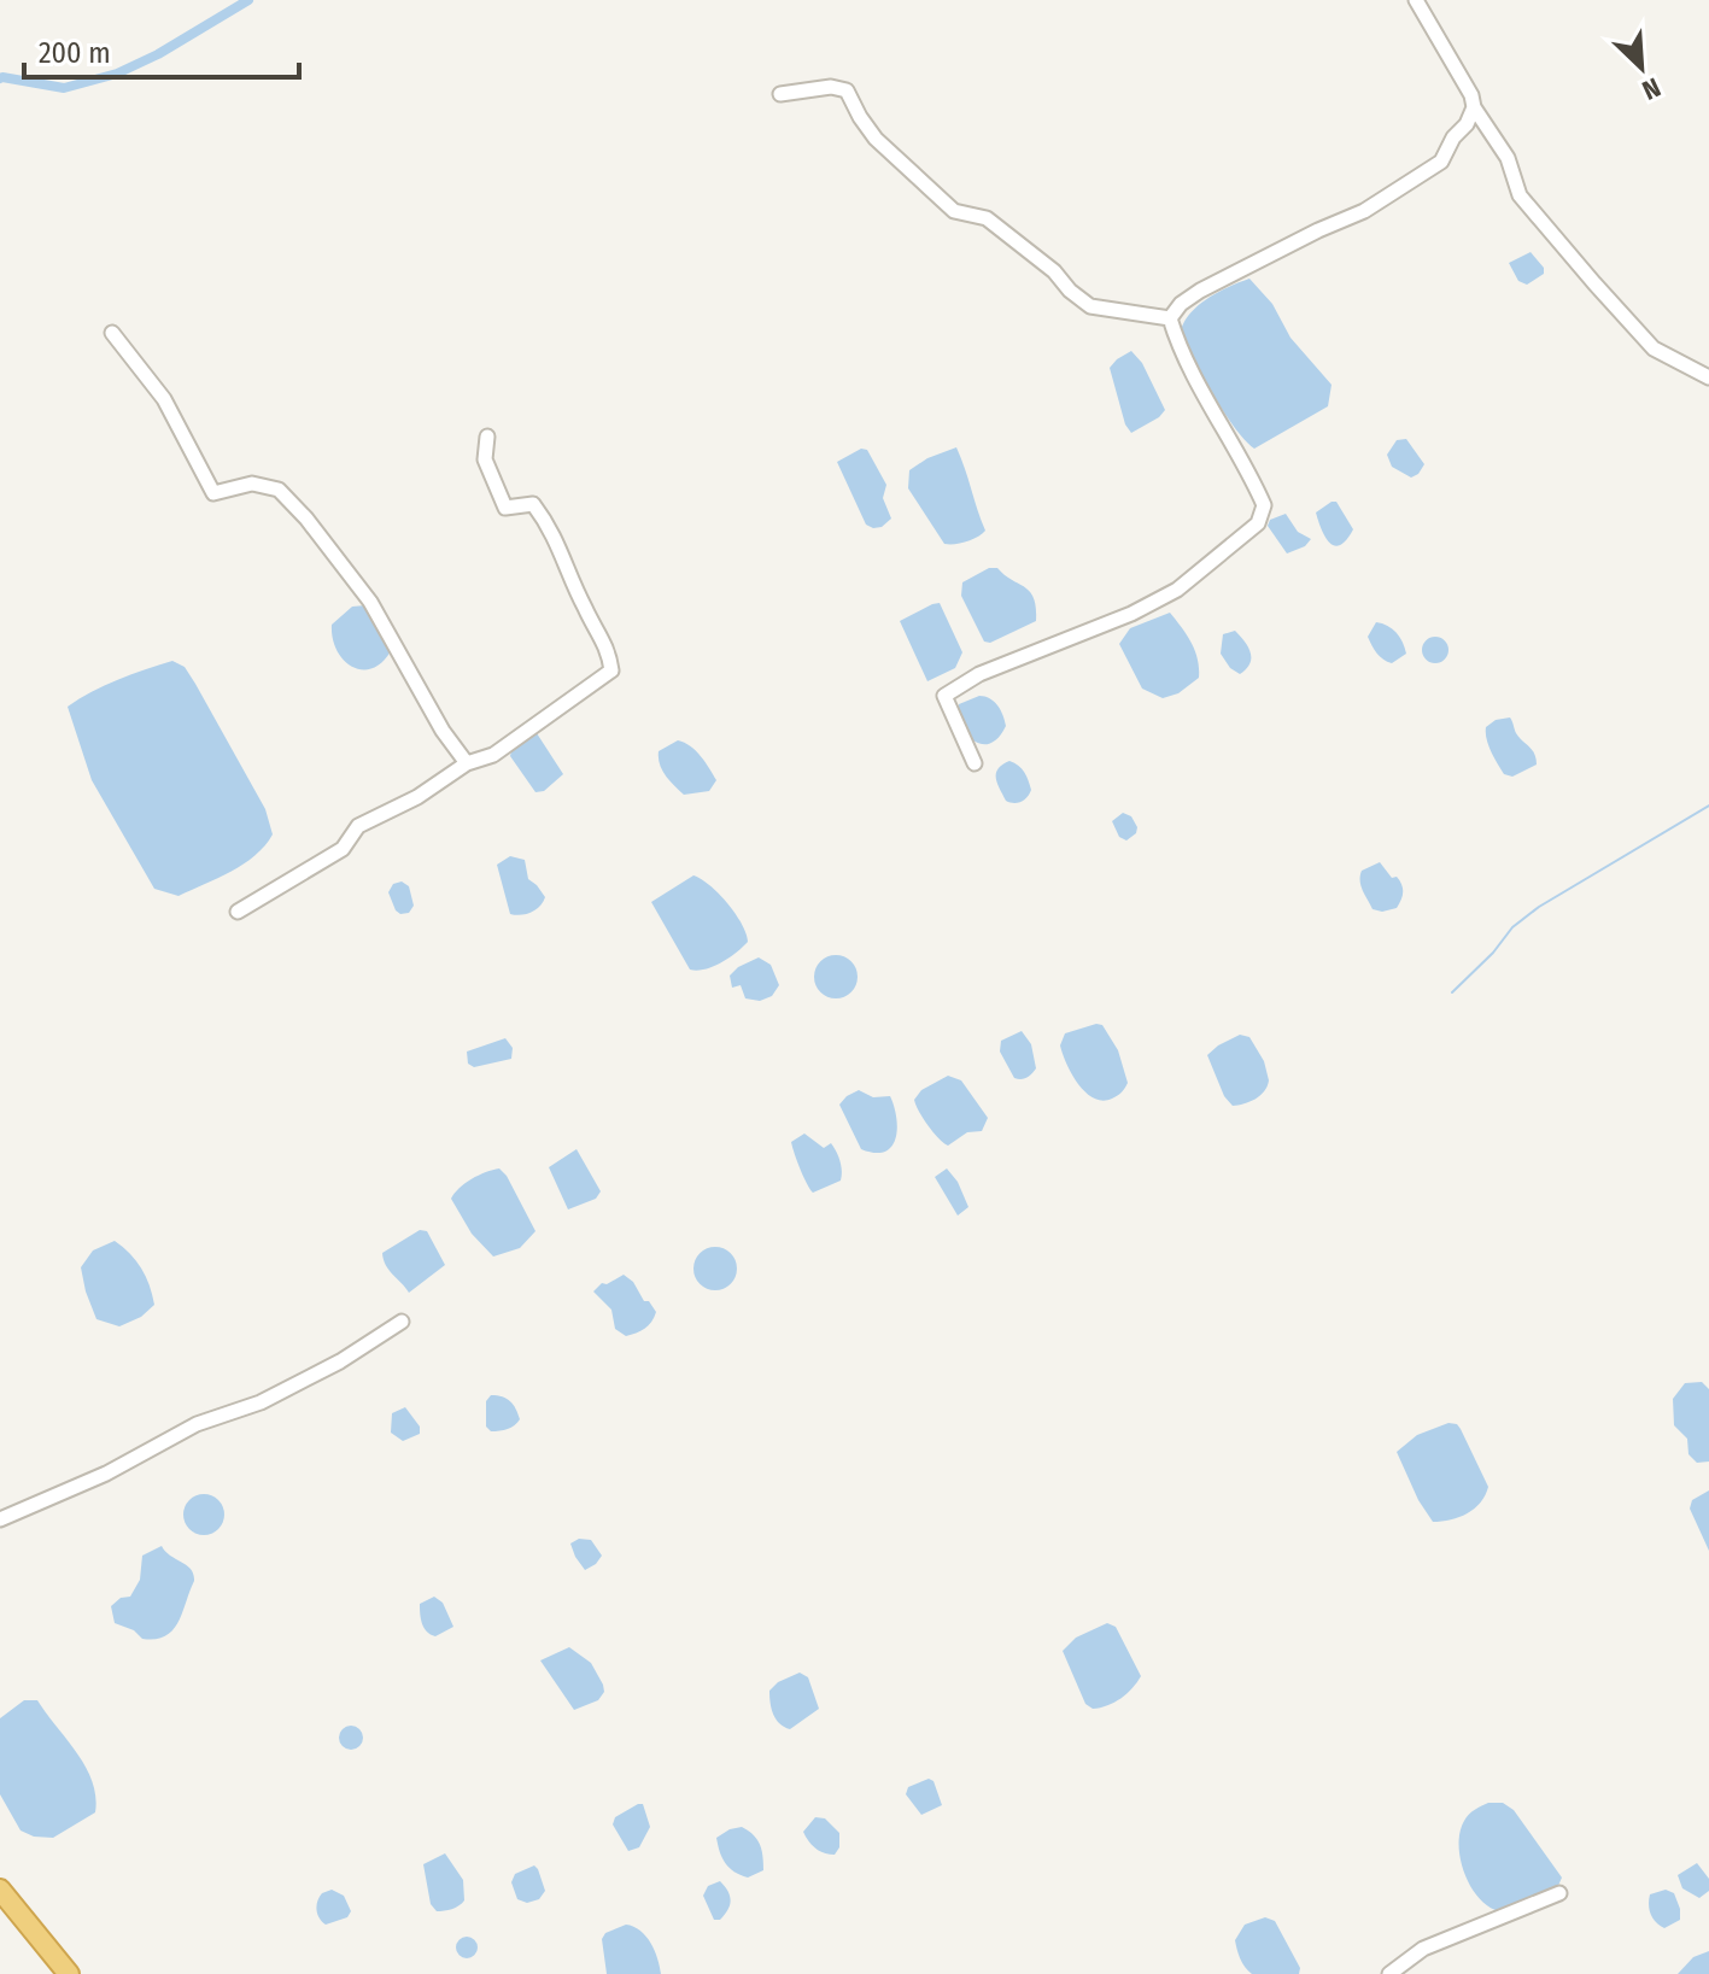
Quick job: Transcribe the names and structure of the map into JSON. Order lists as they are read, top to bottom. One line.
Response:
{"scale_bar":"200 m","north":"bottom right"}
